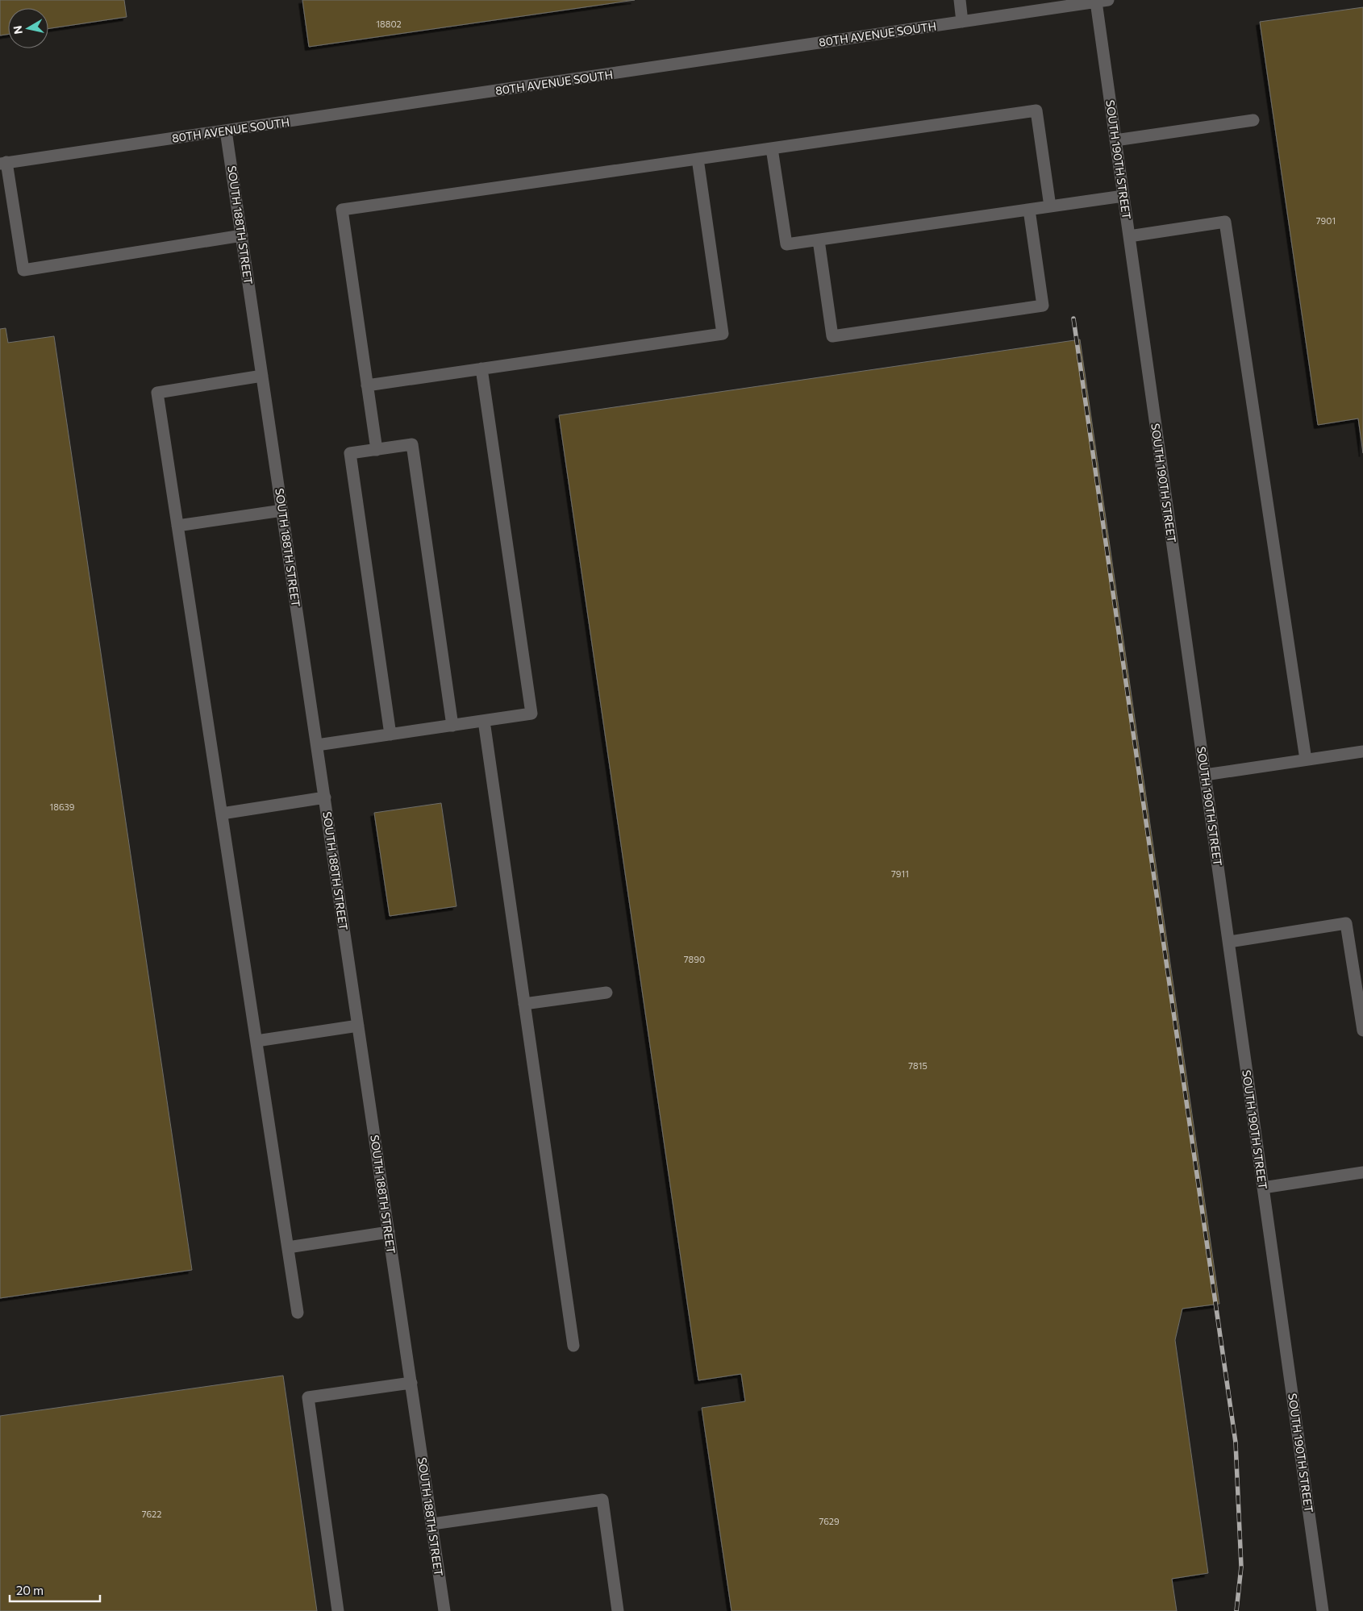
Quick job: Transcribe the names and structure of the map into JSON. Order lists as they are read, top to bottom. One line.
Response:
{"streets":{"street":["80TH AVENUE SOUTH","SOUTH 190TH STREET","SOUTH 188TH STREET"]},"crossings":[["80TH AVENUE SOUTH","SOUTH 190TH STREET"],["80TH AVENUE SOUTH","SOUTH 188TH STREET"]],"house_numbers":["18802","7901","18639","7911","7890","7815","7622","7629"],"scale_bar":"20 m","north":"left"}
